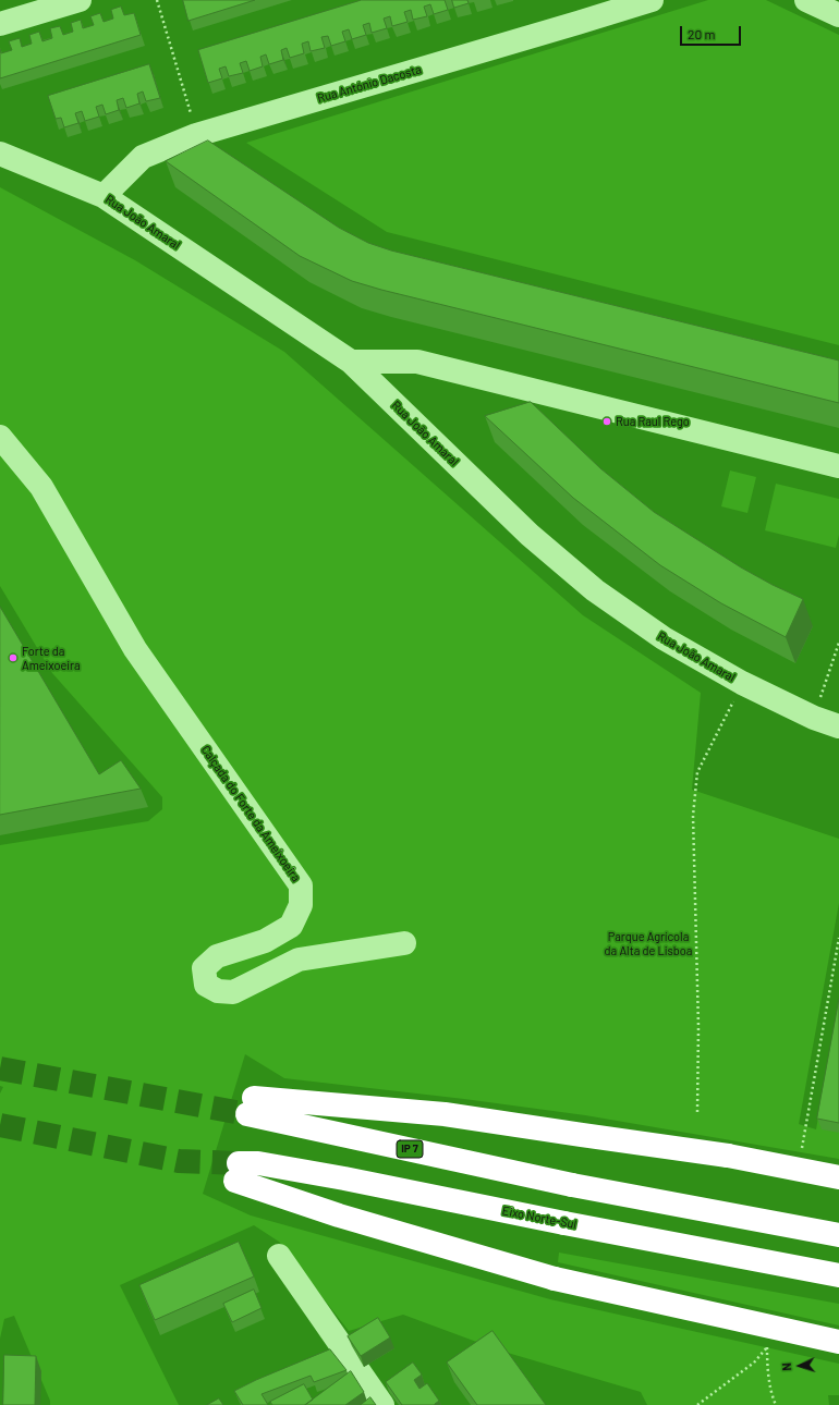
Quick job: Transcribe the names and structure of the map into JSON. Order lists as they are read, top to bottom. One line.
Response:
{"streets":{"highway":["IP 7","Eixo Norte-Sul"],"street":["Rua António Dacosta","Rua João Amaral","Calçada do Forte da Ameixoeira"]},"crossings":[["Rua António Dacosta","Rua João Amaral"]],"parks":["Parque Agrícola da Alta de Lisboa"],"places":["Rua Raul Rego","Forte da Ameixoeira"],"scale_bar":"20 m","north":"left"}
